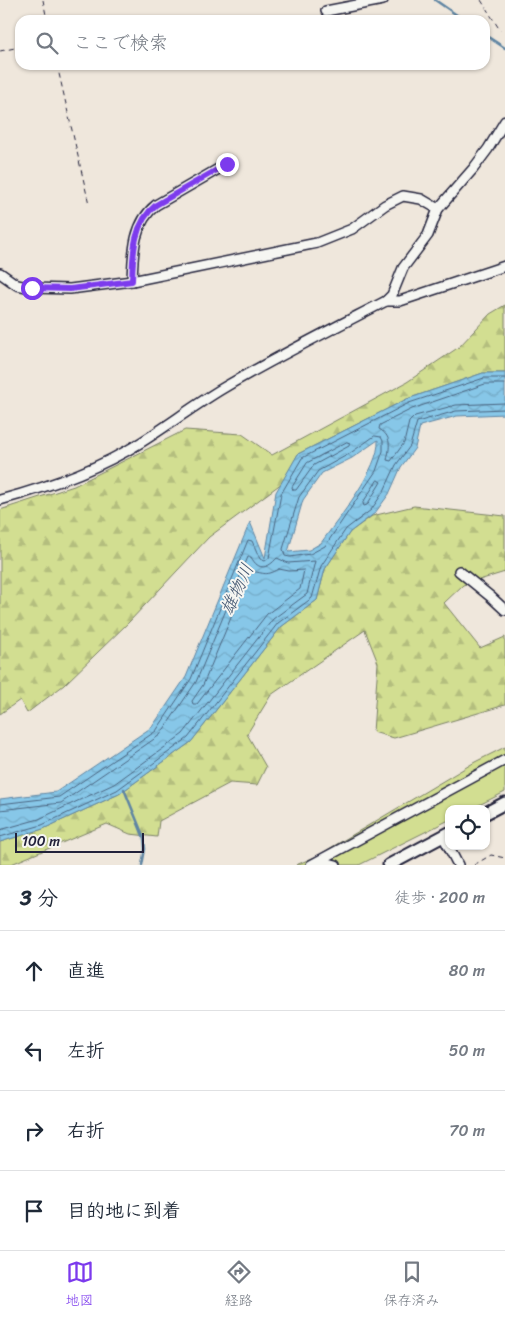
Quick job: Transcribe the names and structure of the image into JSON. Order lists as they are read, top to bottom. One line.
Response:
{"water":["雄物川"],"scale_bar":"100 m","page":{"search":"ここで検索","scale":"100 m","heading":["3 分","徒歩 · 200 m"],"list":[["直進","80 m"],["左折","50 m"],["右折","70 m"],"目的地に到着"],"nav":["地図","経路","保存済み"]}}
